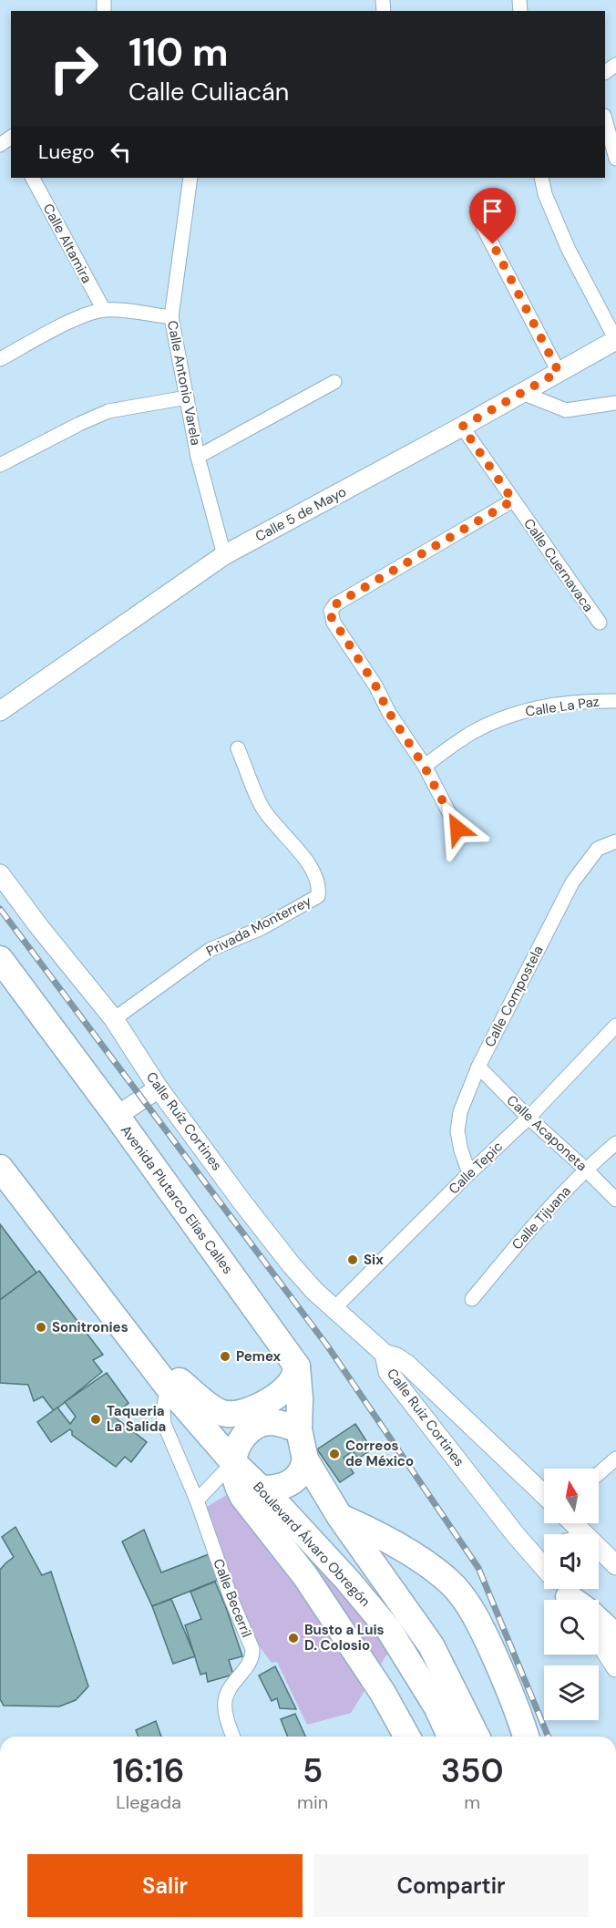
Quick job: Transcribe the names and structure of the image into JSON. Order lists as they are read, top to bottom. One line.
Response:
{"streets":{"highway":["Avenida Plutarco Elías Calles","Boulevard Álvaro Obregón"],"street":["Calle Altamira","Calle Antonio Varela","Calle 5 de Mayo","Calle Cuernavaca","Calle La Paz","Privada Monterrey","Calle Compostela","Calle Ruíz Cortines","Calle Acaponeta","Calle Tepic","Calle Tijuana","Calle Ruiz Cortines","Calle Becerril"]},"crossings":[["Calle Antonio Varela","Calle 5 de Mayo"],["Calle 5 de Mayo","Calle Cuernavaca"],["Privada Monterrey","Calle Ruíz Cortines"],["Calle Compostela","Calle Acaponeta"],["Calle Compostela","Calle Tepic"],["Calle Ruíz Cortines","Calle Tepic"],["Calle Ruíz Cortines","Calle Ruiz Cortines"],["Calle Acaponeta","Calle Tepic"],["Calle Acaponeta","Calle Tijuana"],["Boulevard Álvaro Obregón","Calle Becerril"]],"places":["Six","Sonitronies","Pemex","Taqueria La Salida","Correos de México","Busto a Luis D. Colosio"],"north":"top","page":{"turn":["110 m","Calle Culiacán"],"then":"Luego","eta":["16:16","Llegada","5","min","350","m"],"buttons":["Salir","Compartir"]}}
